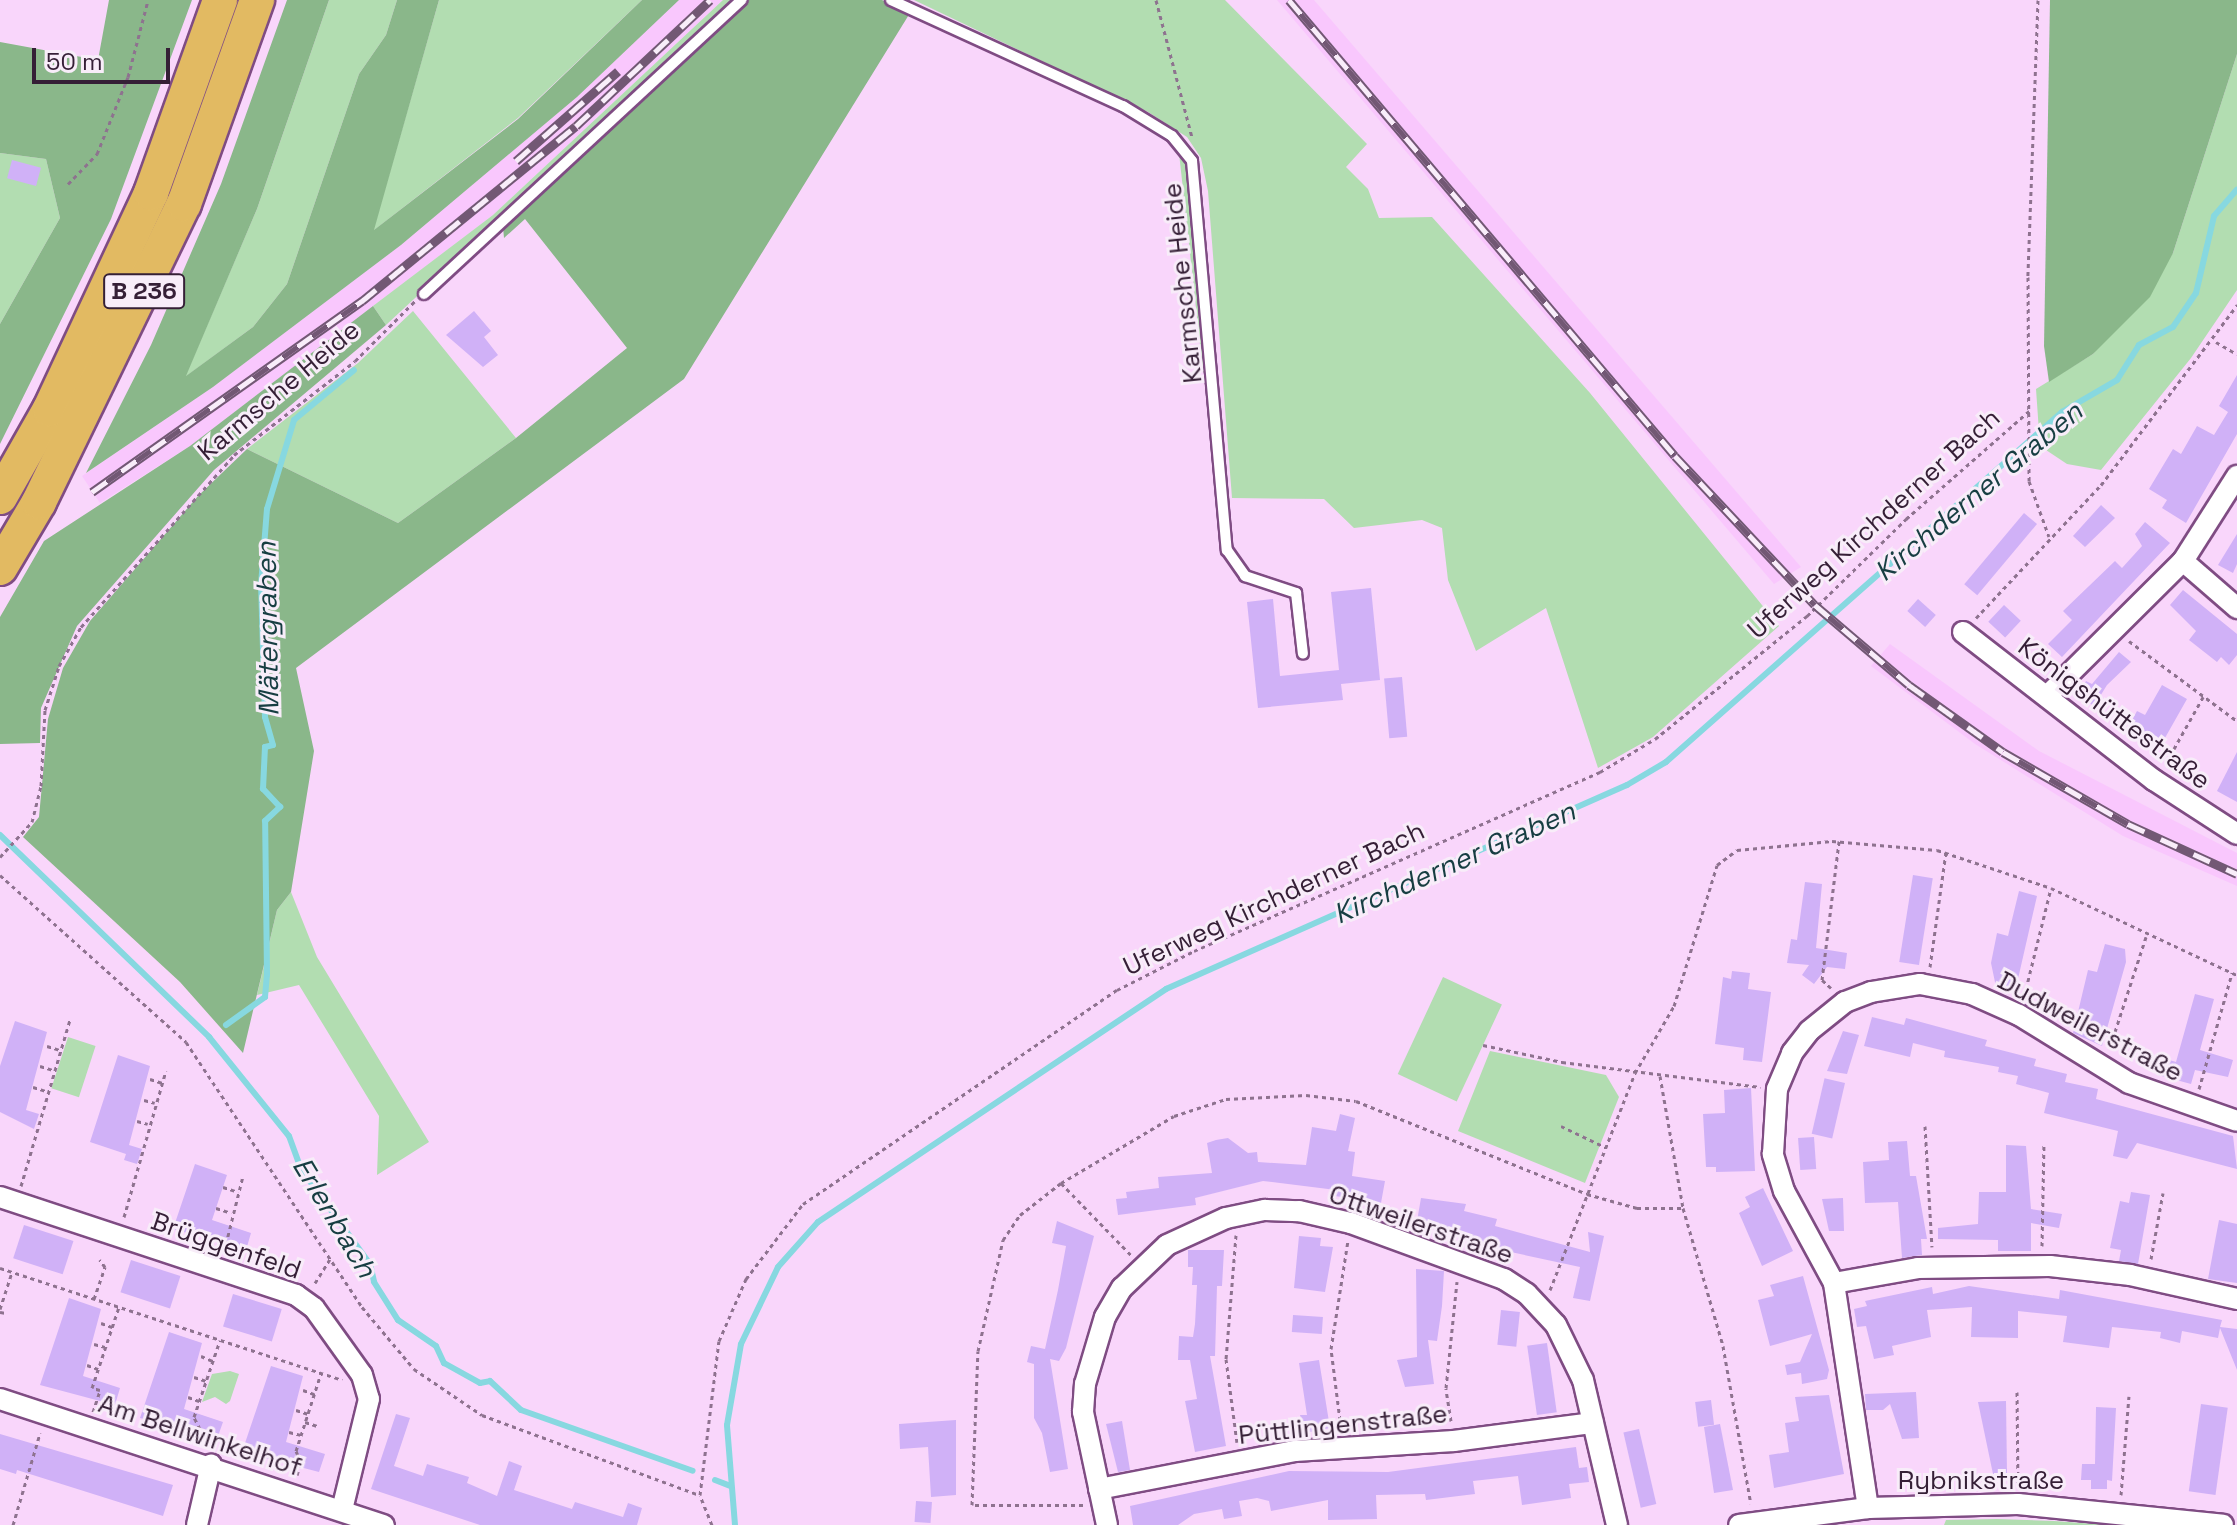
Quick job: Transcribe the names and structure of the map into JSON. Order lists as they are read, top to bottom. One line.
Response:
{"streets":{"highway":["B 236"],"street":["Königshüttestraße","Dudweilerstraße","Ottweilerstraße","Brüggenfeld","Püttlingenstraße","Am Bellwinkelhof","Rybnikstraße"],"lane":["Karmsche Heide"],"path":["Uferweg Kirchderner Bach"]},"crossings":[["Dudweilerstraße","Rybnikstraße"],["Ottweilerstraße","Püttlingenstraße"],["Brüggenfeld","Am Bellwinkelhof"]],"water":["Kirchderner Graben","Mätergraben","Erlenbach"],"scale_bar":"50 m"}
